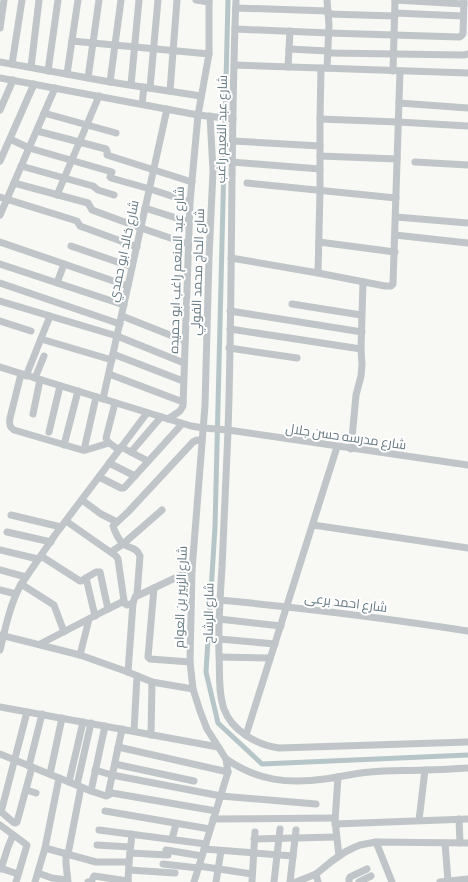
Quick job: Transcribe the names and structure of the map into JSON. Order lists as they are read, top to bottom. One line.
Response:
{"streets":{"street":["شارع عبد النعيم راغب","شارع خالد ابو حمدي","شارع عبد المنعم راغب ابو حميده","شارع الحاج محمد الفولي","شارع مدرسه حسن جلال","شارع الزبير بن العوام","شارع احمد برعى","شارع الرشاح"]},"crossings":[["شارع عبد النعيم راغب","شارع الرشاح"],["شارع خالد ابو حمدي","شارع مدرسه حسن جلال"],["شارع الحاج محمد الفولي","شارع مدرسه حسن جلال"],["شارع الحاج محمد الفولي","شارع الزبير بن العوام"],["شارع مدرسه حسن جلال","شارع الزبير بن العوام"],["شارع مدرسه حسن جلال","شارع الرشاح"],["شارع احمد برعى","شارع الرشاح"]]}
